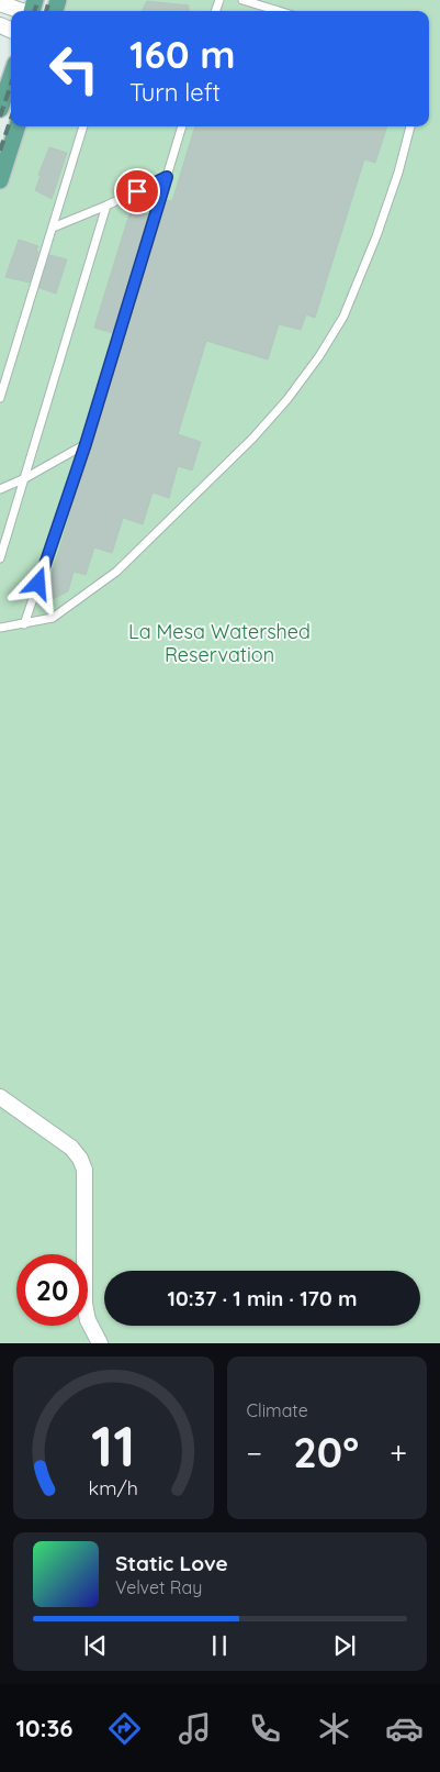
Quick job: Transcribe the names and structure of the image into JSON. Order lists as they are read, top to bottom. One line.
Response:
{"parks":["La Mesa Watershed Reservation"],"page":{"turn":["160 m","Turn left"],"limit":"20","trip":"10:37 · 1 min · 170 m","tile":"Climate","heat":["−","20°","+"],"song":["Static Love","Velvet Ray"],"tabs":"10:36","gauge":["11","km/h"]}}
